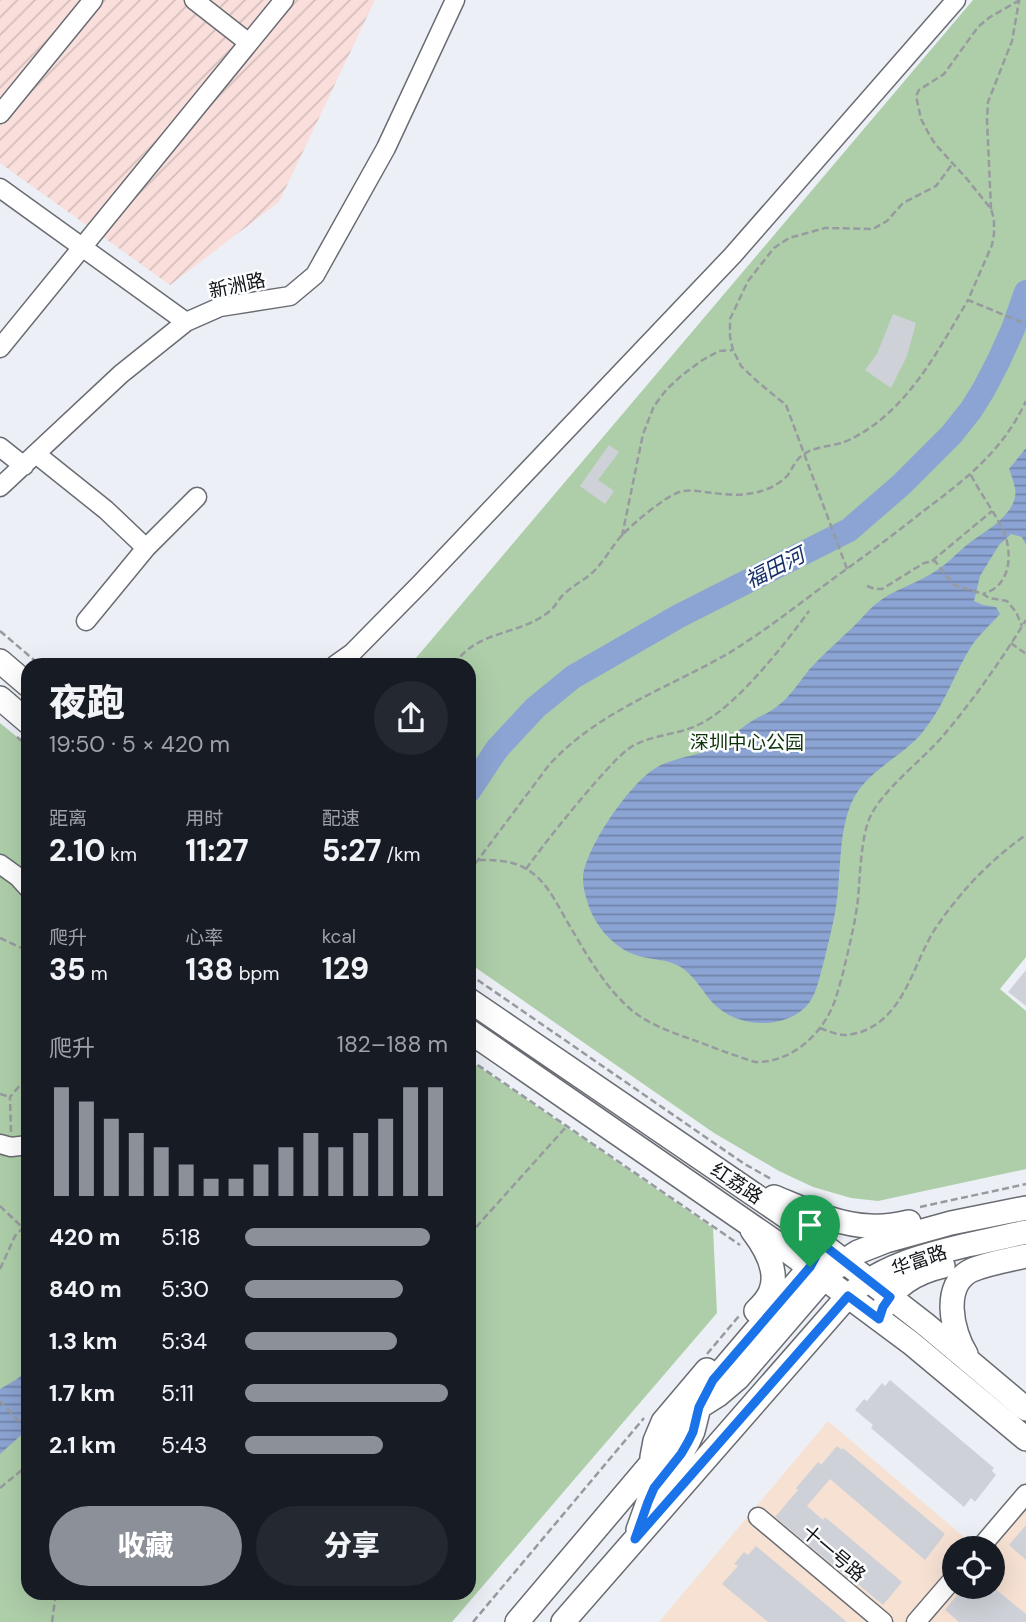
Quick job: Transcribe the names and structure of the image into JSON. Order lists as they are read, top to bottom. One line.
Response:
{"streets":{"main road":["红荔路","华富路"],"street":["新洲路","十一号路"]},"crossings":[["红荔路","华富路"]],"water":["福田河"],"parks":["深圳中心公园"],"page":{"heading":["夜跑","19:50 · 5 × 420 m"],"stats":[["距离","2.10 km"],["用时","11:27"],["配速","5:27 /km"],["爬升","35 m"],["心率","138 bpm"],["kcal","129"]],"chart":["爬升","182–188 m"],"list":[{"name":"420 m","note":"5:18"},{"name":"840 m","note":"5:30"},{"name":"1.3 km","note":"5:34"},{"name":"1.7 km","note":"5:11"},{"name":"2.1 km","note":"5:43"}],"buttons":["收藏","分享"]}}
